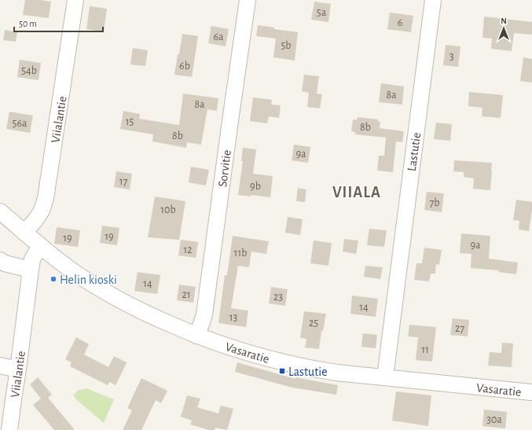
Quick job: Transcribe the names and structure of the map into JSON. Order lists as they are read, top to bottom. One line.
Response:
{"streets":{"street":["Viialantie","Lastutie","Sorvitie","Vasaratie"]},"crossings":[["Viialantie","Vasaratie"],["Lastutie","Vasaratie"],["Sorvitie","Vasaratie"]],"districts":["VIIALA"],"places":{"other":["Helin kioski"],"transit":["Lastutie"]},"house_numbers":["5a","6","6a","5b","3","6b","54b","8a","8a","15","56a","8b","8b","9a","17","9b","7b","10b","19","19","9a","12","11b","14","21","23","14","13","25","27","11","30a"],"scale_bar":"50 m","north":"top"}
